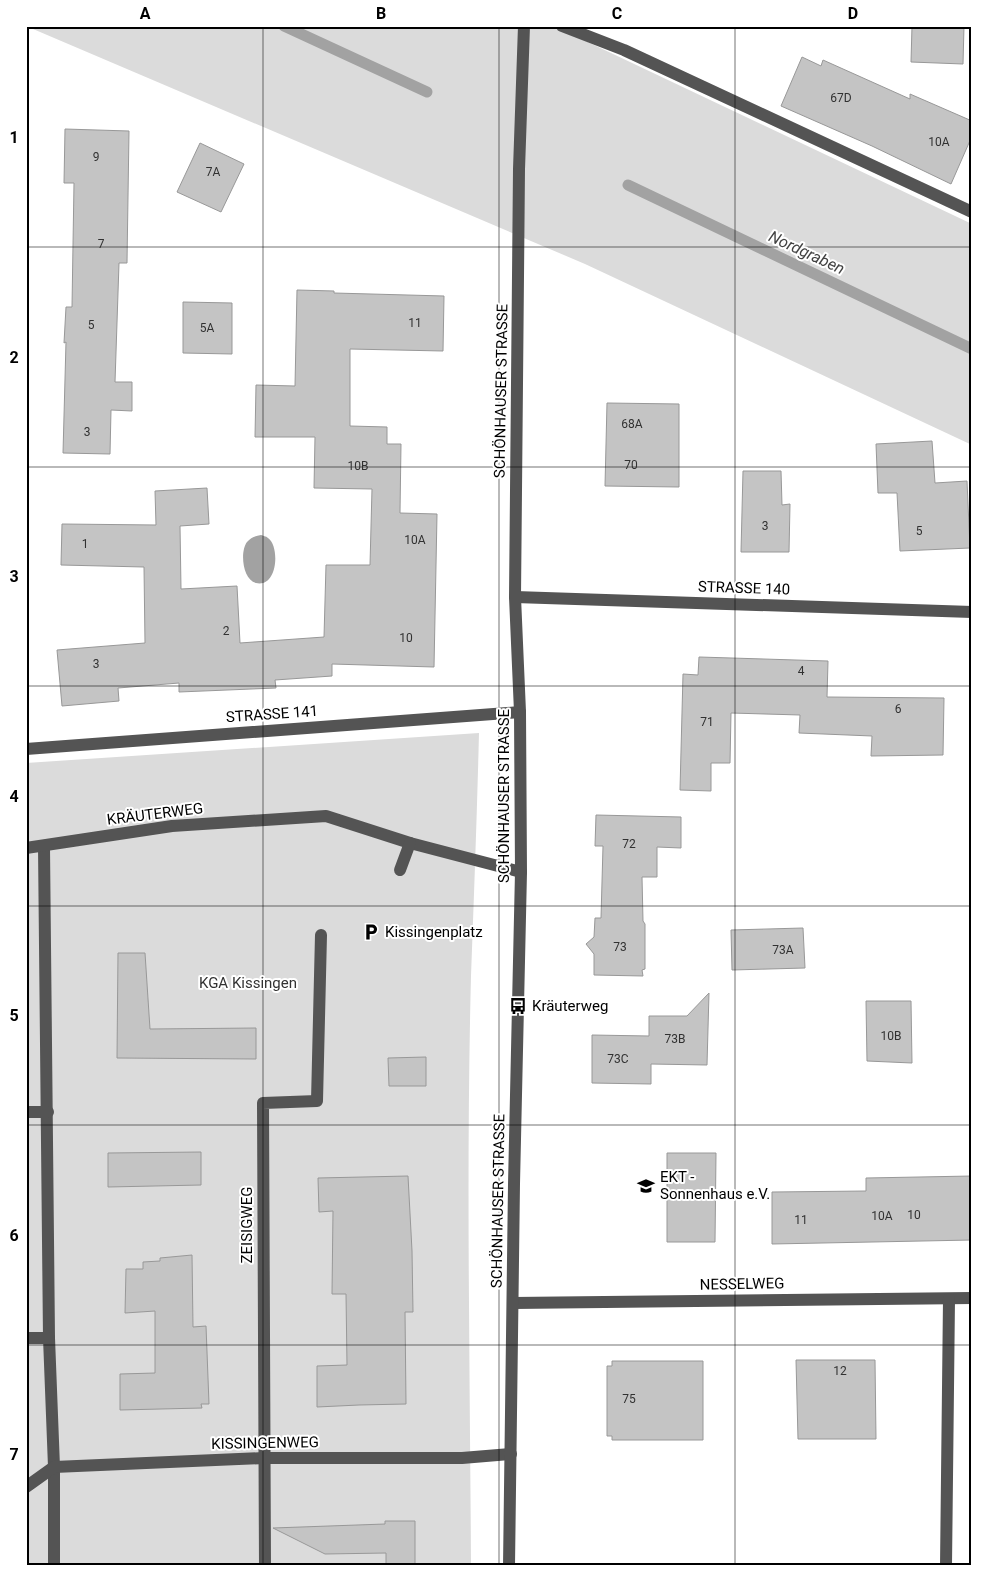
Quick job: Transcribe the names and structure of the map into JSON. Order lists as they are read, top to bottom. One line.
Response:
{"streets":{"street":["SCHÖNHAUSER STRASSE","STRASSE 140","STRASSE 141","KRÄUTERWEG","ZEISIGWEG","NESSELWEG","KISSINGENWEG"]},"crossings":[["SCHÖNHAUSER STRASSE","STRASSE 140"],["SCHÖNHAUSER STRASSE","STRASSE 141"],["SCHÖNHAUSER STRASSE","KRÄUTERWEG"],["SCHÖNHAUSER STRASSE","NESSELWEG"],["SCHÖNHAUSER STRASSE","KISSINGENWEG"],["ZEISIGWEG","KISSINGENWEG"]],"water":["Nordgraben"],"parks":["KGA Kissingen"],"places":{"parking":["Kissingenplatz"],"bus stop":["Kräuterweg"],"school or university":["EKT - Sonnenhaus e.V."]},"house_numbers":["67D","10A","9","7A","7","11","5","5A","68A","3","70","10B","3","5","10A","1","2","10","3","4","6","71","72","73","73A","10B","73B","73C","10","10A","11","12","75"],"grid":{"columns":["A","B","C","D"],"rows":["1","2","3","4","5","6","7"]}}
